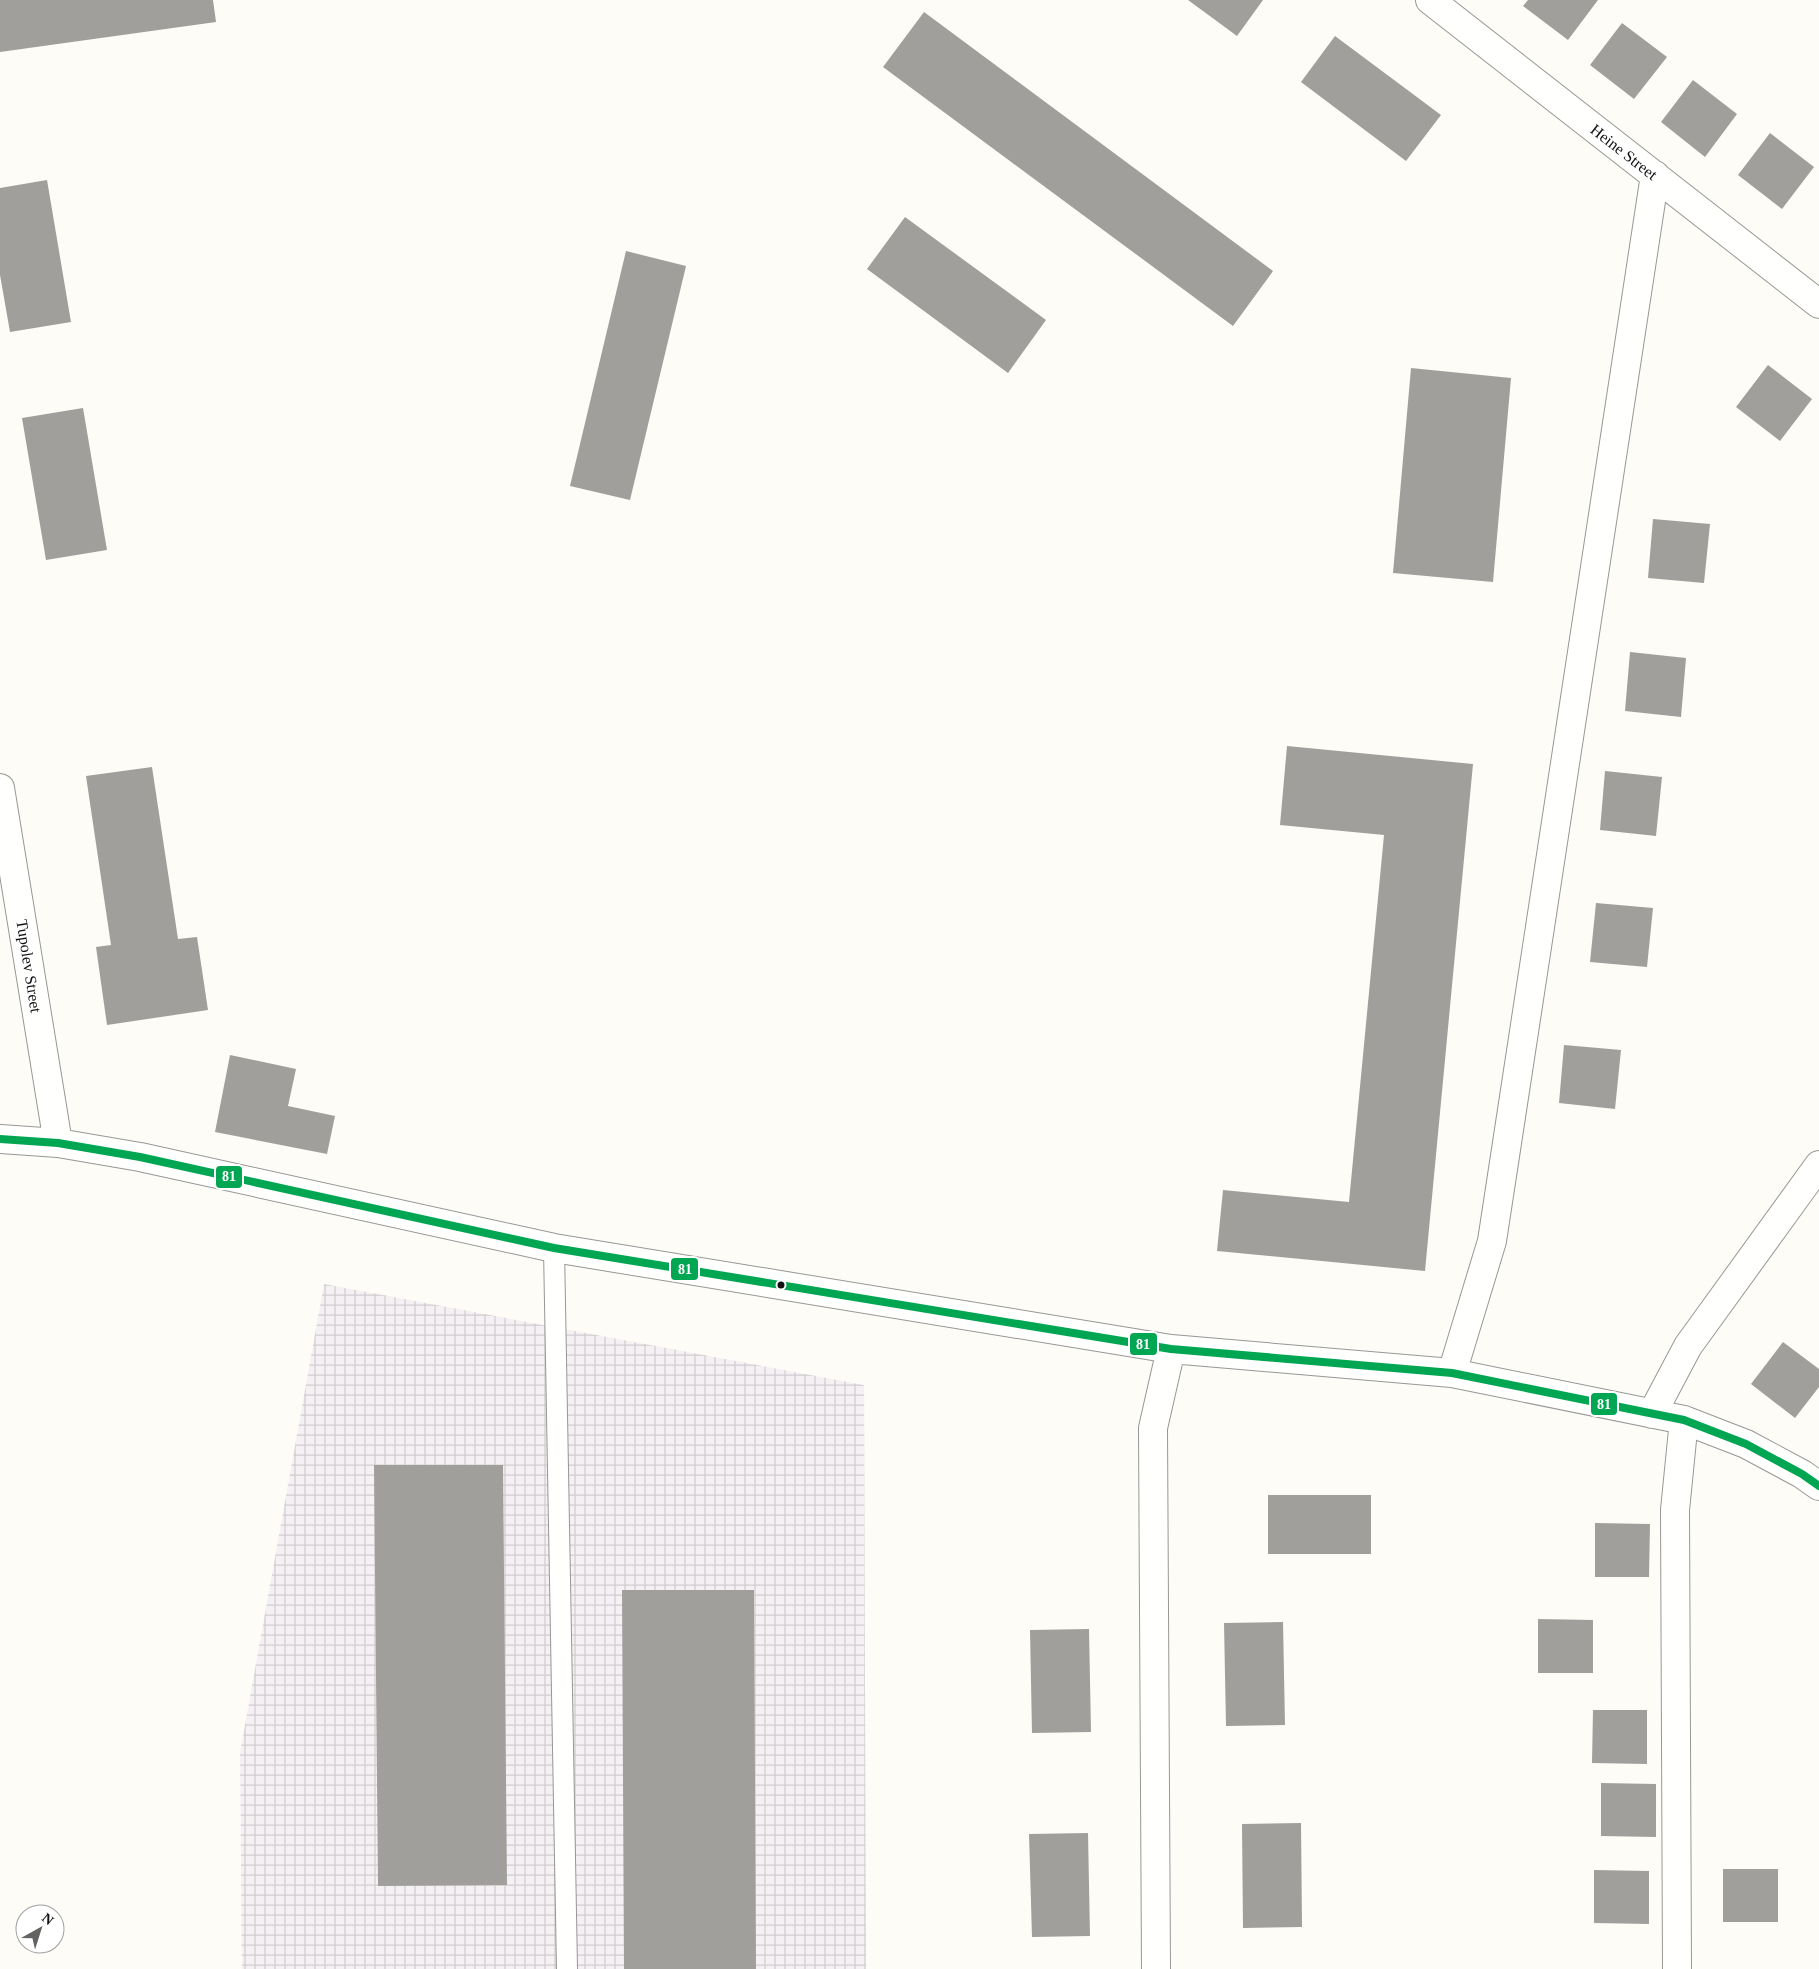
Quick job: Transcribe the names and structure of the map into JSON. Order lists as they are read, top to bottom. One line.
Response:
{"streets":{"street":["Heine Street","Tupolev Street"]},"lines":["transit line 81"],"north":"top right"}
